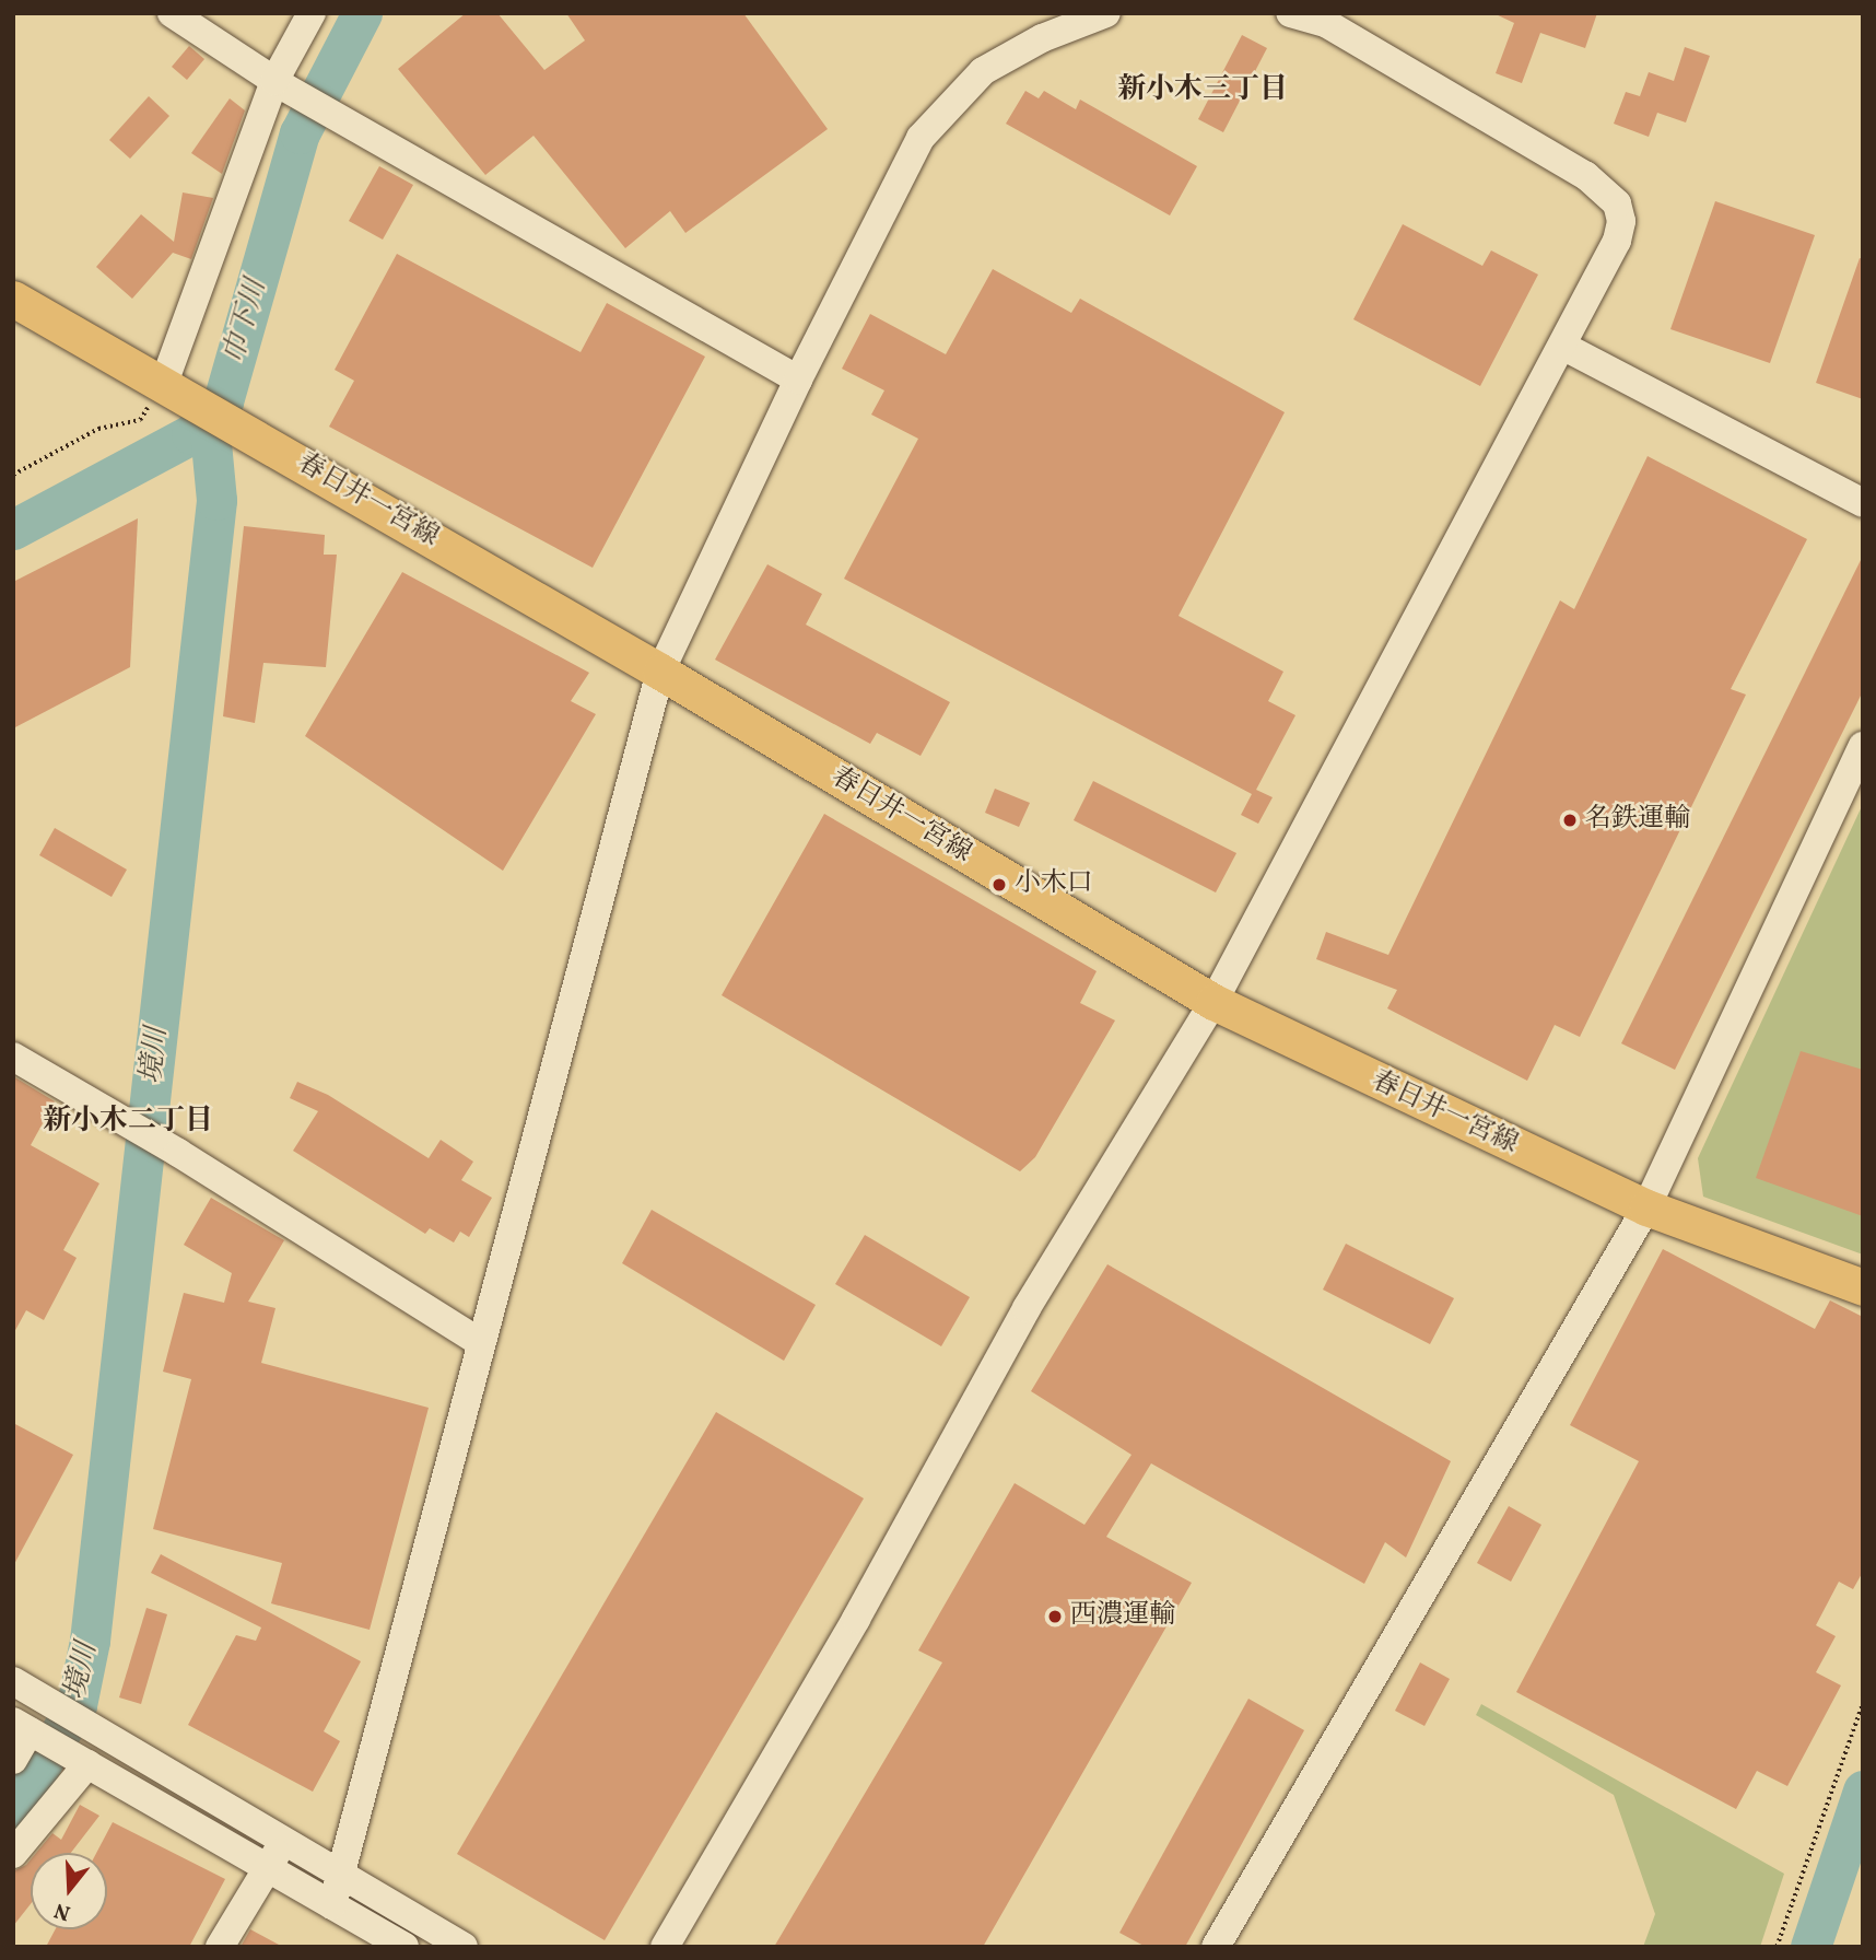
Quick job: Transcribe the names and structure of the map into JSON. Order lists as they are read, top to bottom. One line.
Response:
{"streets":{"main road":["春日井一宮線"]},"districts":["新小木三丁目","新小木二丁目"],"water":["巾下川","境川"],"places":["名鉄運輸","小木口","西濃運輸"],"north":"bottom"}
